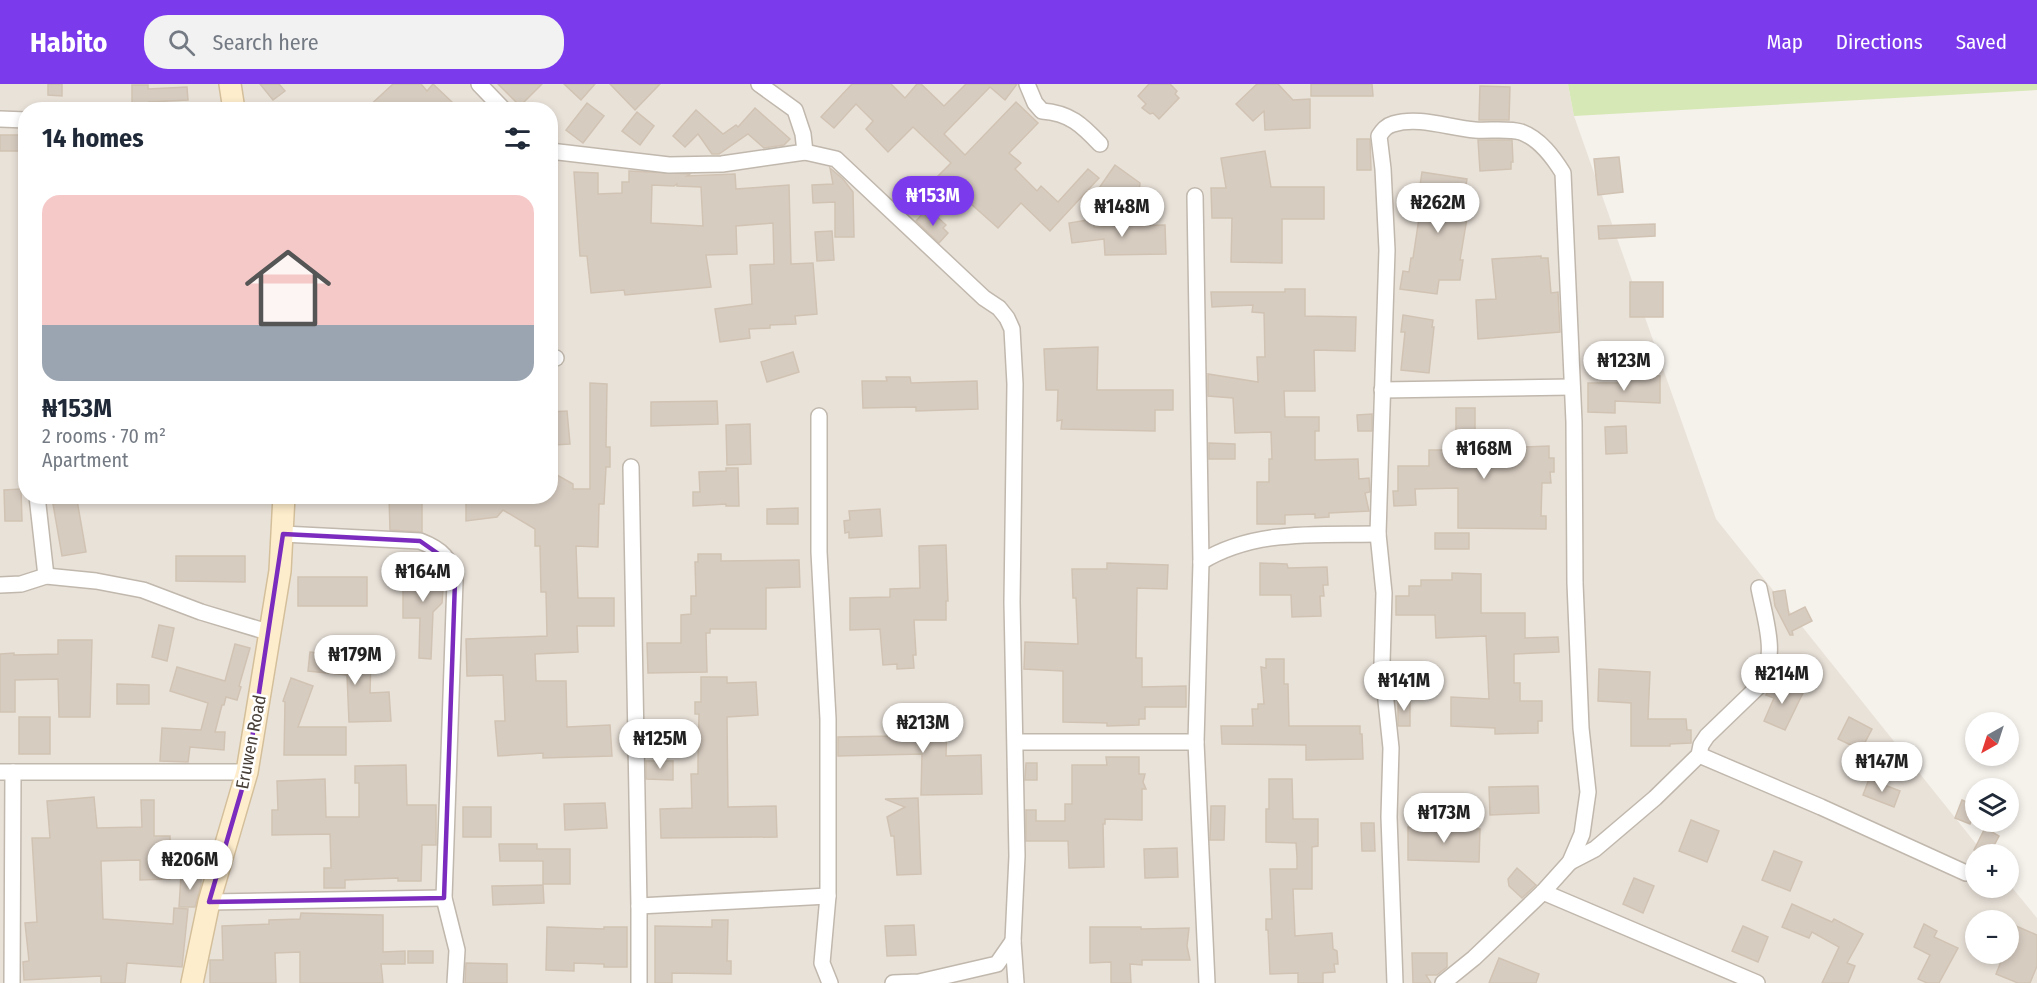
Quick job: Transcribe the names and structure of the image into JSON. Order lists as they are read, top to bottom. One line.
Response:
{"streets":{"street":["Eruwen Road"]},"north":"bottom left","page":{"header":"Habito","search":"Search here","nav":["Map","Directions","Saved"],"heading":"14 homes","list":[{"name":"₦153M","note":"2 rooms · 70 m² · Apartment"}],"price":["₦153M","₦262M","₦148M","₦123M","₦168M","₦164M","₦179M","₦214M","₦141M","₦213M","₦125M","₦147M","₦173M","₦206M"],"map_buttons":["+","−"]}}
